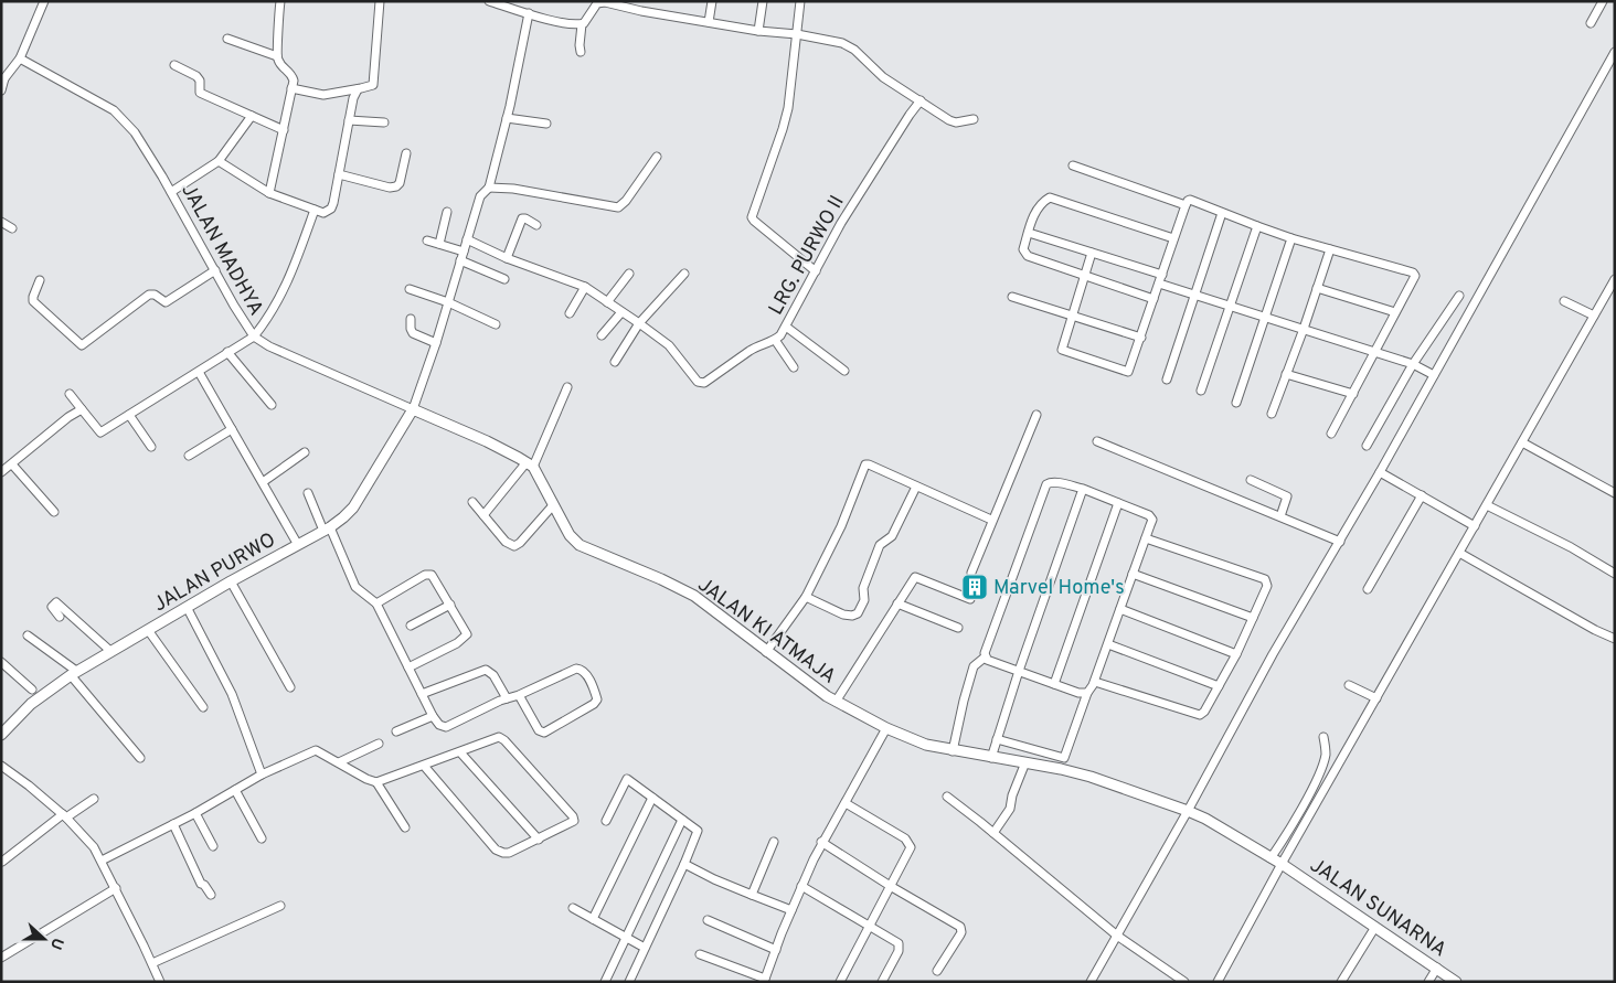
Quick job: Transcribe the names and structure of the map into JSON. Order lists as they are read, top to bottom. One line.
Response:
{"streets":{"street":["JALAN MADHYA","LRG. PURWO II","JALAN PURWO","JALAN KI ATMAJA","JALAN SUNARNA"]},"crossings":[["JALAN MADHYA","JALAN PURWO"],["JALAN KI ATMAJA","JALAN SUNARNA"]],"places":{"building":["Marvel Home's"]},"north":"right"}
